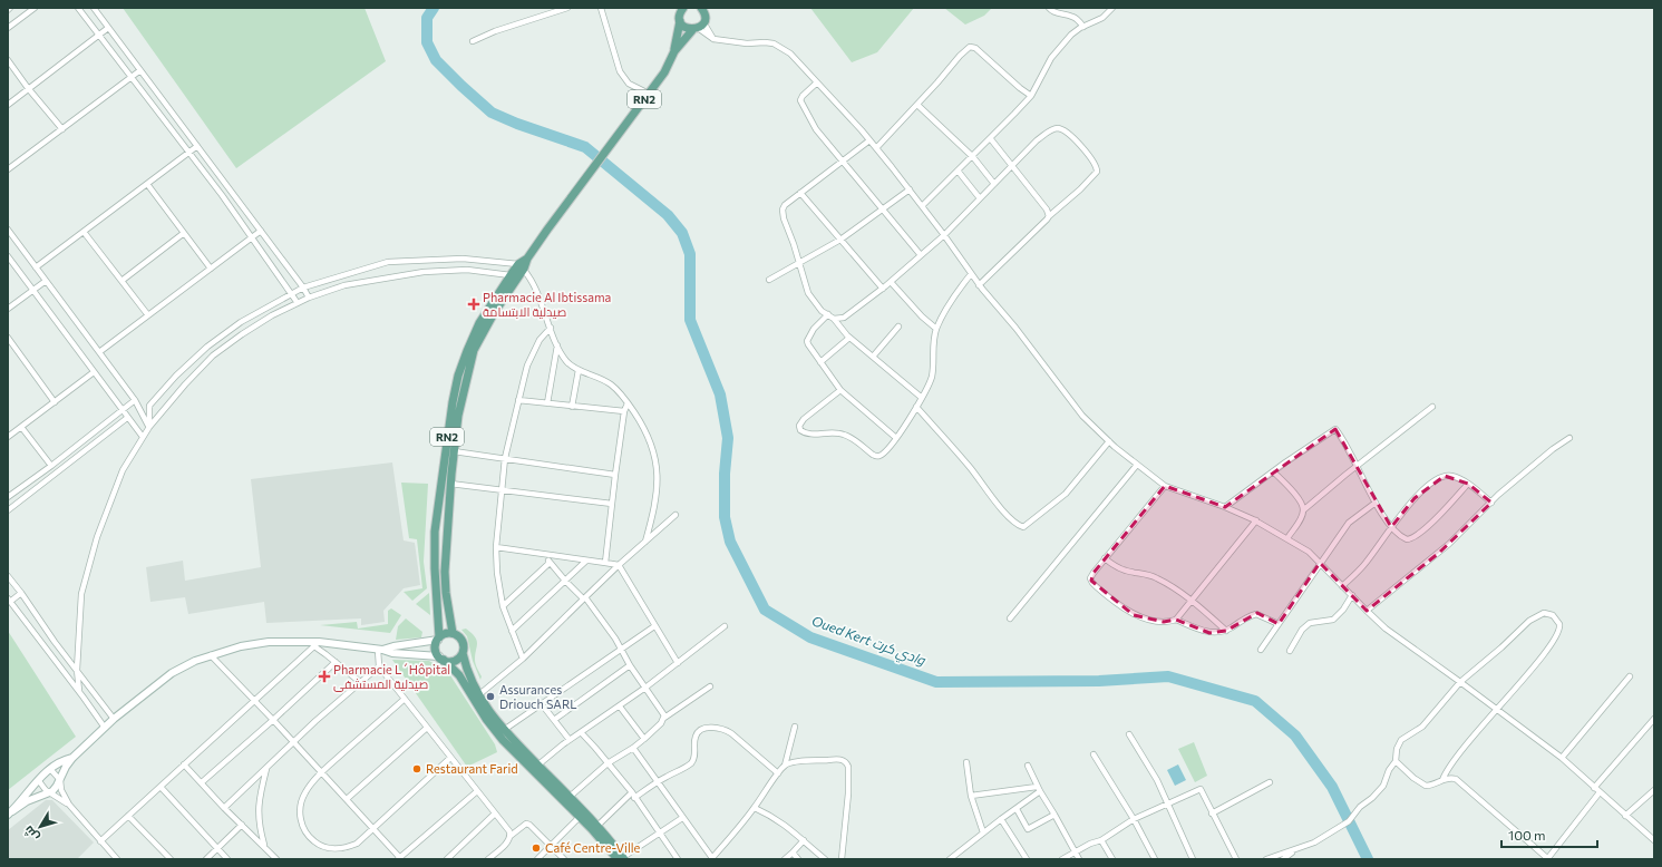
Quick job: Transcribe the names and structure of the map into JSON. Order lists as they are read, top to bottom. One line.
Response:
{"streets":{"main road":["RN2"]},"water":["Oued Kert وادي كرت"],"places":{"health":["Pharmacie Al Ibtissama صيدلية الابتسامة","Pharmacie L´Hôpital صيدلية المستشفى"],"other":["Assurances Driouch SARL","Restaurant Farid","Café Centre-Ville"]},"scale_bar":"100 m","north":"bottom left"}
